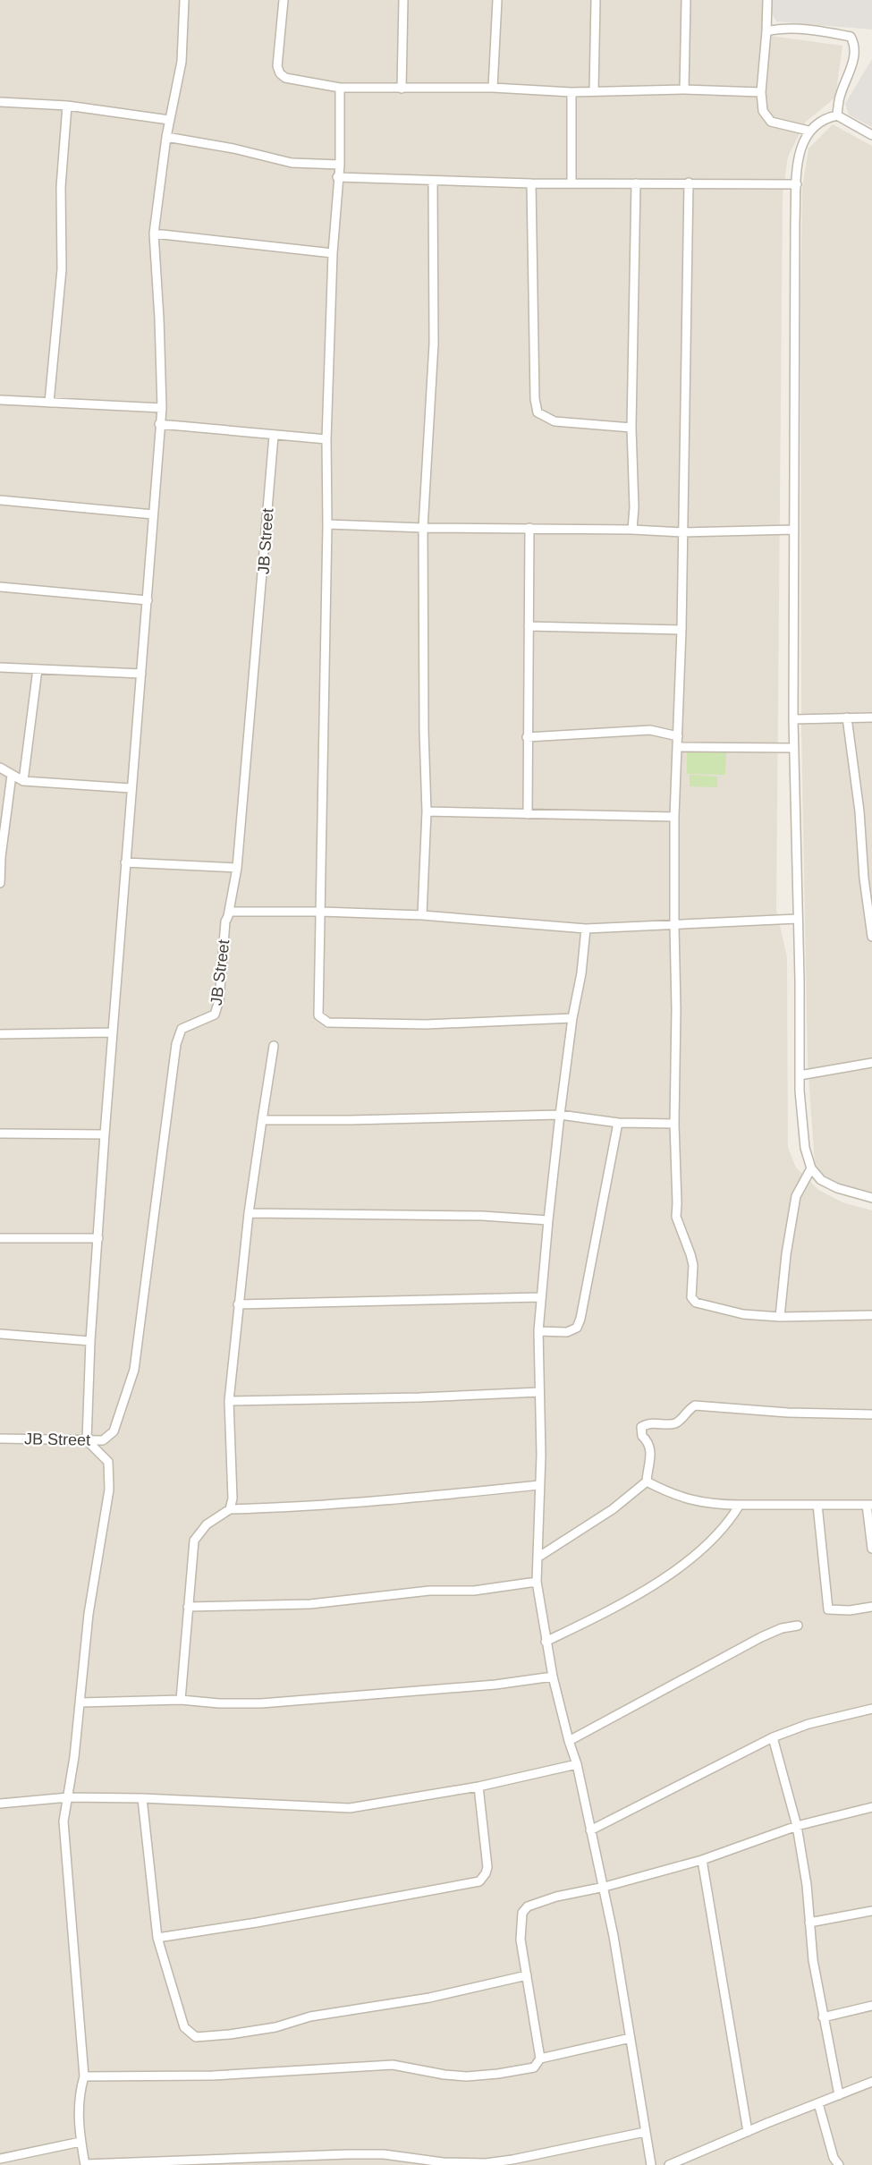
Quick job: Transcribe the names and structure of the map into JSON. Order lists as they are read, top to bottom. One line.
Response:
{"streets":{"street":["JB Street"]}}
